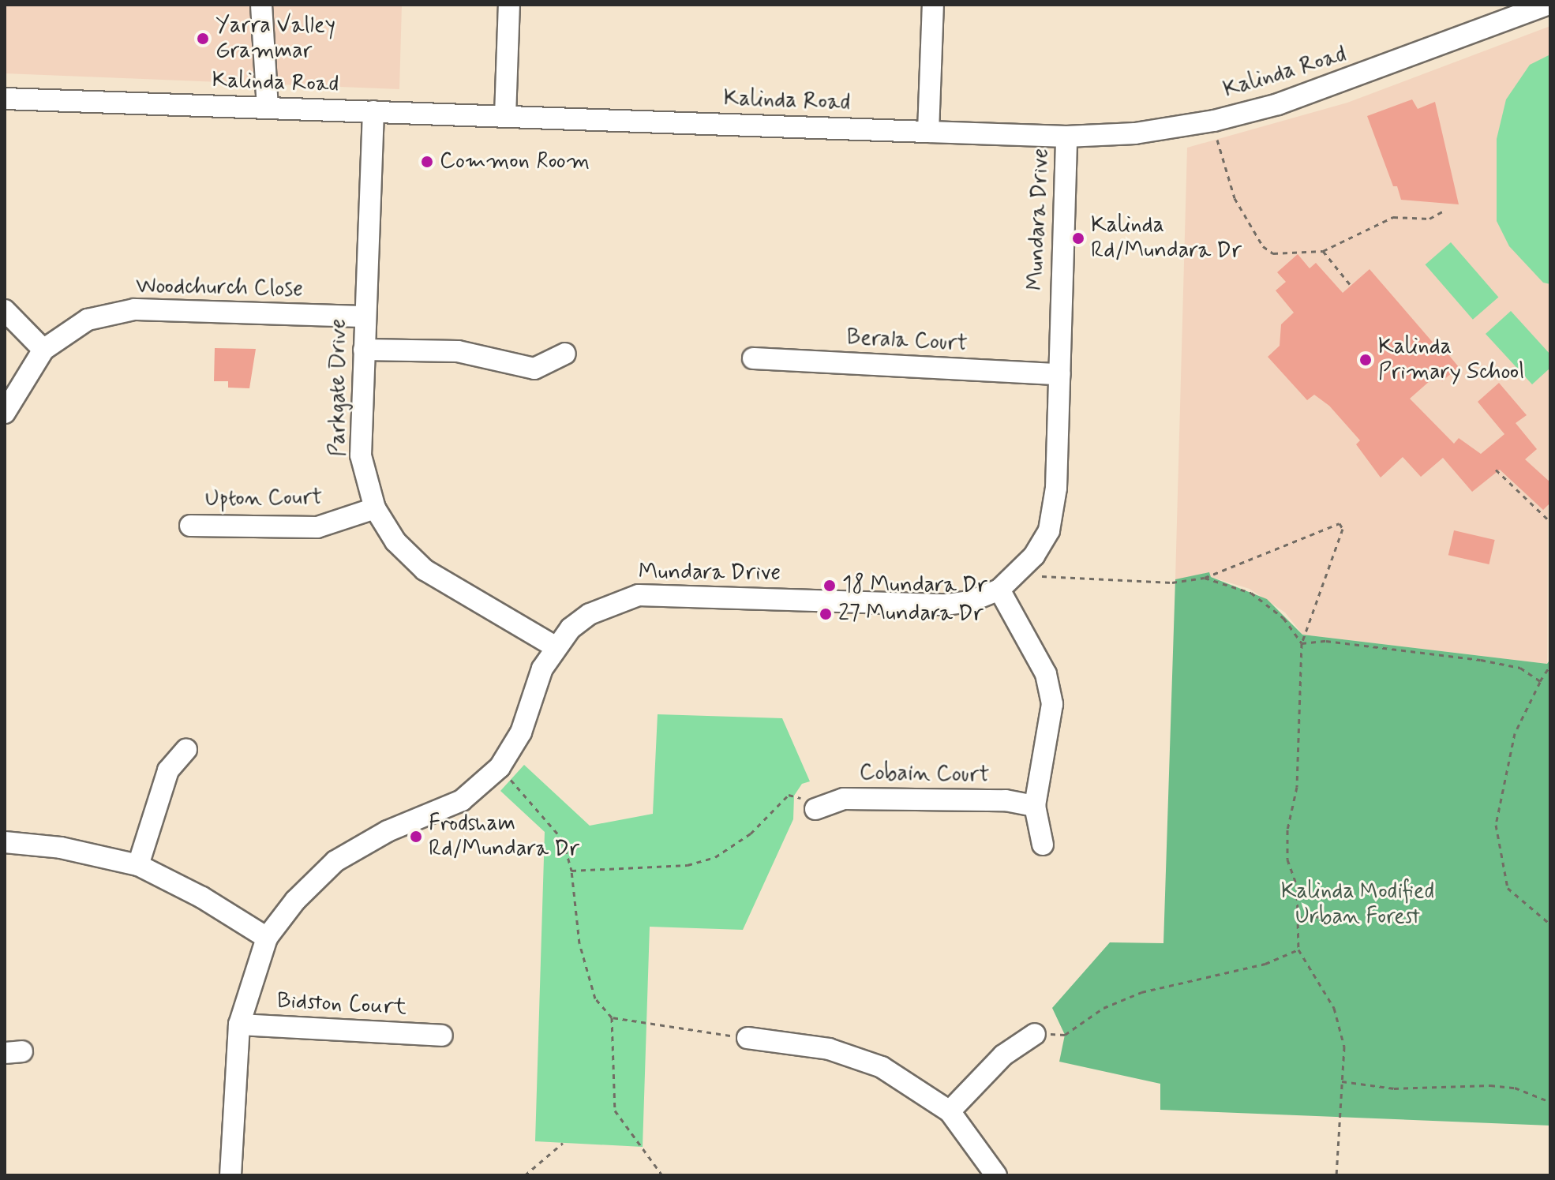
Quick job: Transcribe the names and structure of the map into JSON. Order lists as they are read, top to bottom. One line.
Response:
{"streets":{"street":["Kalinda Road","Mundara Drive","Woodchurch Close","Berala Court","Parkgate Drive","Upton Court","Cobain Court","Bidston Court"]},"crossings":[["Kalinda Road","Mundara Drive"],["Kalinda Road","Parkgate Drive"],["Mundara Drive","Berala Court"],["Mundara Drive","Parkgate Drive"],["Mundara Drive","Bidston Court"],["Woodchurch Close","Parkgate Drive"],["Parkgate Drive","Upton Court"]],"parks":["Kalinda Modified Urban Forest"],"places":["Yarra Valley Grammar","Common Room","Kalinda Rd/Mundara Dr","Kalinda Primary School","18 Mundara Dr","27 Mundara Dr","Frodsham Rd/Mundara Dr"]}
